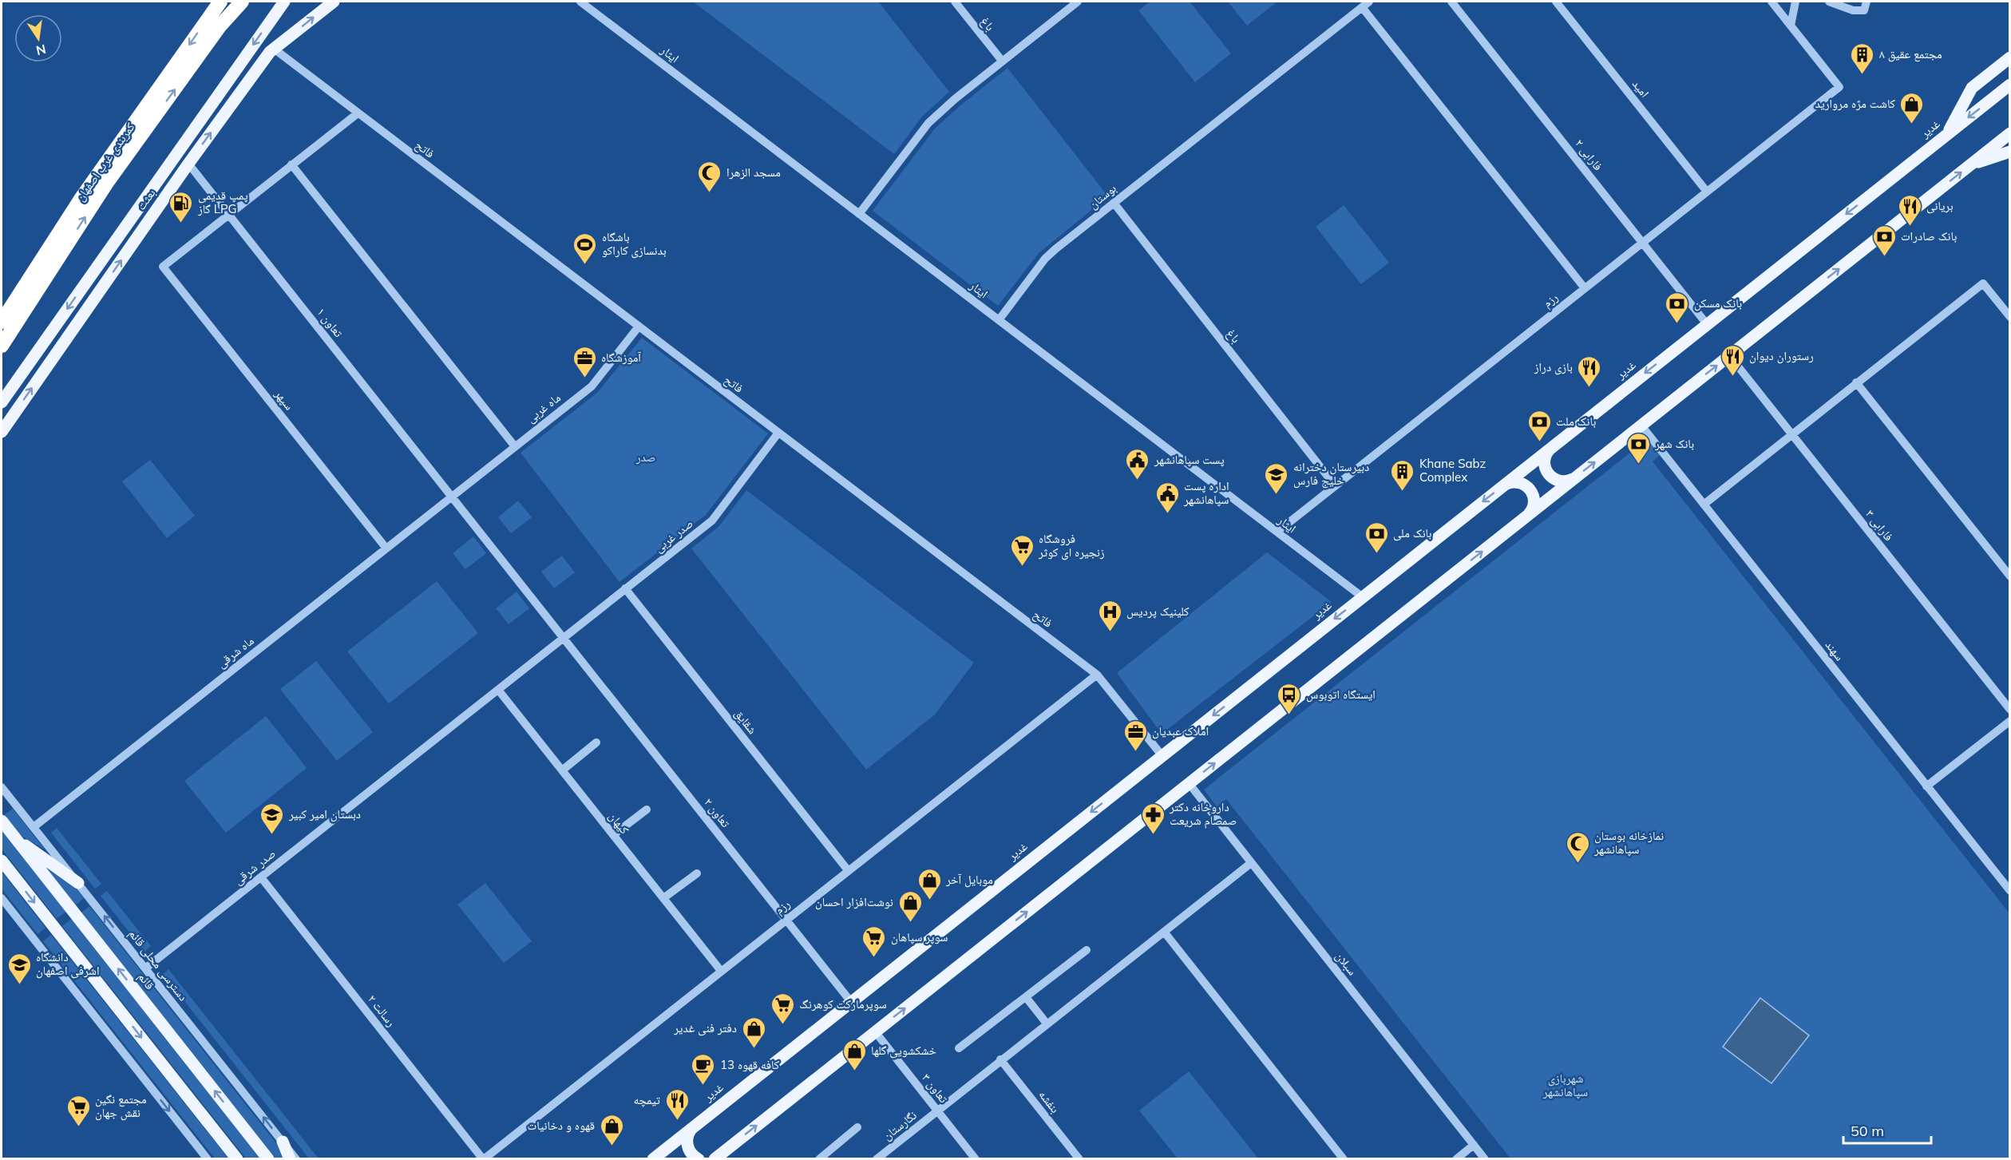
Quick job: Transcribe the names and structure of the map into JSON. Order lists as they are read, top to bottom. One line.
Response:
{"streets":{"highway":["کمربندی غرب اصفهان"],"main road":["غدیر","بعثت","قائم"],"street":["باغ","ایثار","امید","فاتح","فارابی ۲","بوستان","رزم","تعاون ۱","سپهر","ماه غربی","فارابی ۳","صدر غربی","سهند","ماه شرقی","شقایق","تعاون ۲","کیهان","صدر شرقی","سبلان","دسترسی محلی قائم","رسالت ۲","تعاون ۳","بنفشه","نگارستان"]},"crossings":[["باغ","بوستان"],["باغ","رزم"],["ایثار","غدیر"],["ایثار","بوستان"],["ایثار","رزم"],["امید","رزم"],["غدیر","فاتح"],["غدیر","فارابی ۲"],["غدیر","تعاون ۲"],["فاتح","بعثت"],["فاتح","رزم"],["فاتح","ماه غربی"],["فاتح","صدر غربی"],["فارابی ۲","رزم"],["بعثت","تعاون ۱"],["رزم","شقایق"],["رزم","تعاون ۲"],["رزم","کیهان"],["رزم","رسالت ۲"],["تعاون ۱","سپهر"],["تعاون ۱","ماه غربی"],["تعاون ۱","صدر غربی"],["تعاون ۱","ماه شرقی"],["تعاون ۱","تعاون ۲"],["سپهر","ماه شرقی"],["ماه غربی","ماه شرقی"],["صدر غربی","شقایق"],["صدر غربی","تعاون ۲"],["ماه شرقی","دسترسی محلی قائم"],["کیهان","صدر شرقی"],["صدر شرقی","دسترسی محلی قائم"],["صدر شرقی","رسالت ۲"],["سبلان","نگارستان"],["تعاون ۳","نگارستان"],["بنفشه","نگارستان"]],"parks":["صدر","شهربازی سپاهانشهر"],"places":{"building":["مجتمع عقیق ۸","Khane Sabz Complex"],"shop":["کاشت مژه مروارید","موبایل آخر","نوشت‌افزار احسان","دفتر فنی غدیر","خشکشویی گلها","قهوه و دخانیات"],"mosque":["مسجد الزهرا","نمازخانه بوستان سپاهانشهر"],"fuel station":["پمپ قدیمی گاز LPG"],"restaurant":["بریانی","رستوران دیوان","بازی دراز","تیمچه"],"bank":["بانک صادرات","بانک مسکن","بانک ملت","بانک شهر","بانک ملی"],"sports":["باشگاه بدنسازی کاراکو"],"office":["آموزشگاه","املاک عبدیان"],"public building":["پست سپاهانشهر","اداره پست سپاهانشهر"],"school or university":["دبیرستان دخترانه خلیج فارس","دبستان امیر کبیر","دانشگاه اشرفی اصفهان"],"supermarket":["فروشگاه زنجیره ای کوثر","سوپر سپاهان","سوپرمارکت کوهرنگ","مجتمع نگین نقش جهان"],"hospital":["کلینیک پردیس"],"bus stop":["ایستگاه اتوبوس"],"pharmacy":["داروخانه دکتر صمصام شریعت"],"cafe":["کافه قهوه 13"]},"scale_bar":"50 m","north":"bottom"}
